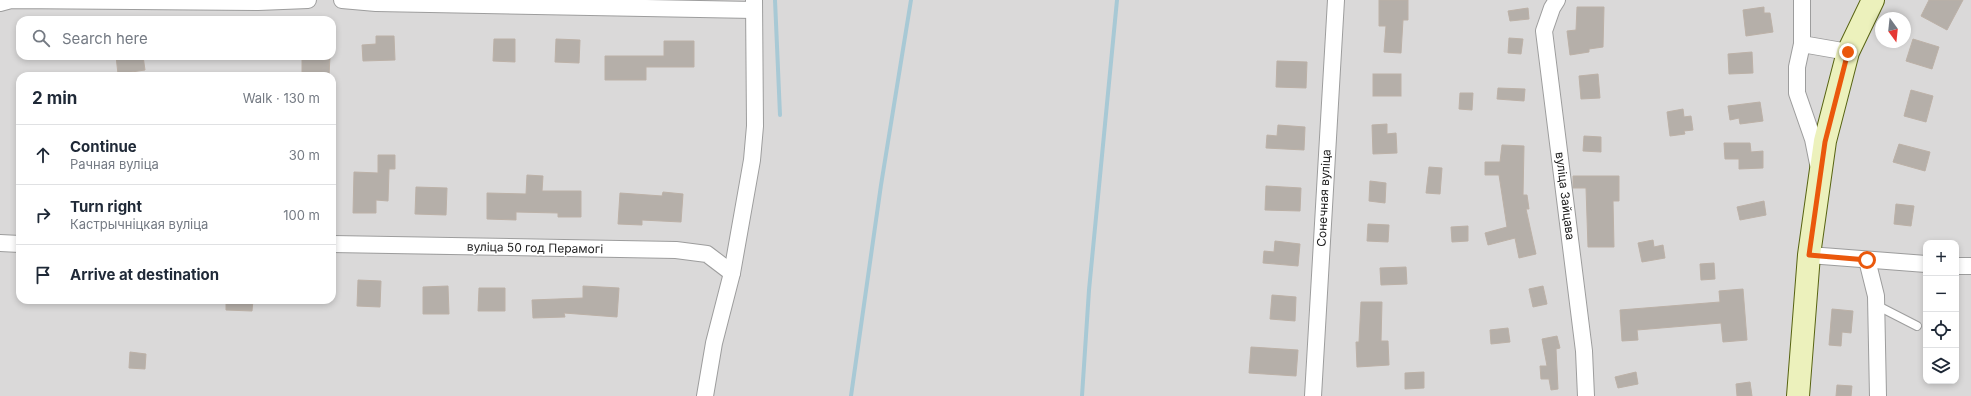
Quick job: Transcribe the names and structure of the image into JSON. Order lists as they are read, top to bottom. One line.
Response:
{"streets":{"street":["вуліца Зайцава","Сонечная вуліца","вуліца 50 год Перамогі"]},"north":"bottom","page":{"search":"Search here","heading":["2 min","Walk · 130 m"],"list":[["Continue","Рачная вуліца","30 m"],["Turn right","Кастрычніцкая вуліца","100 m"],"Arrive at destination"],"map_buttons":["+","−"]}}
